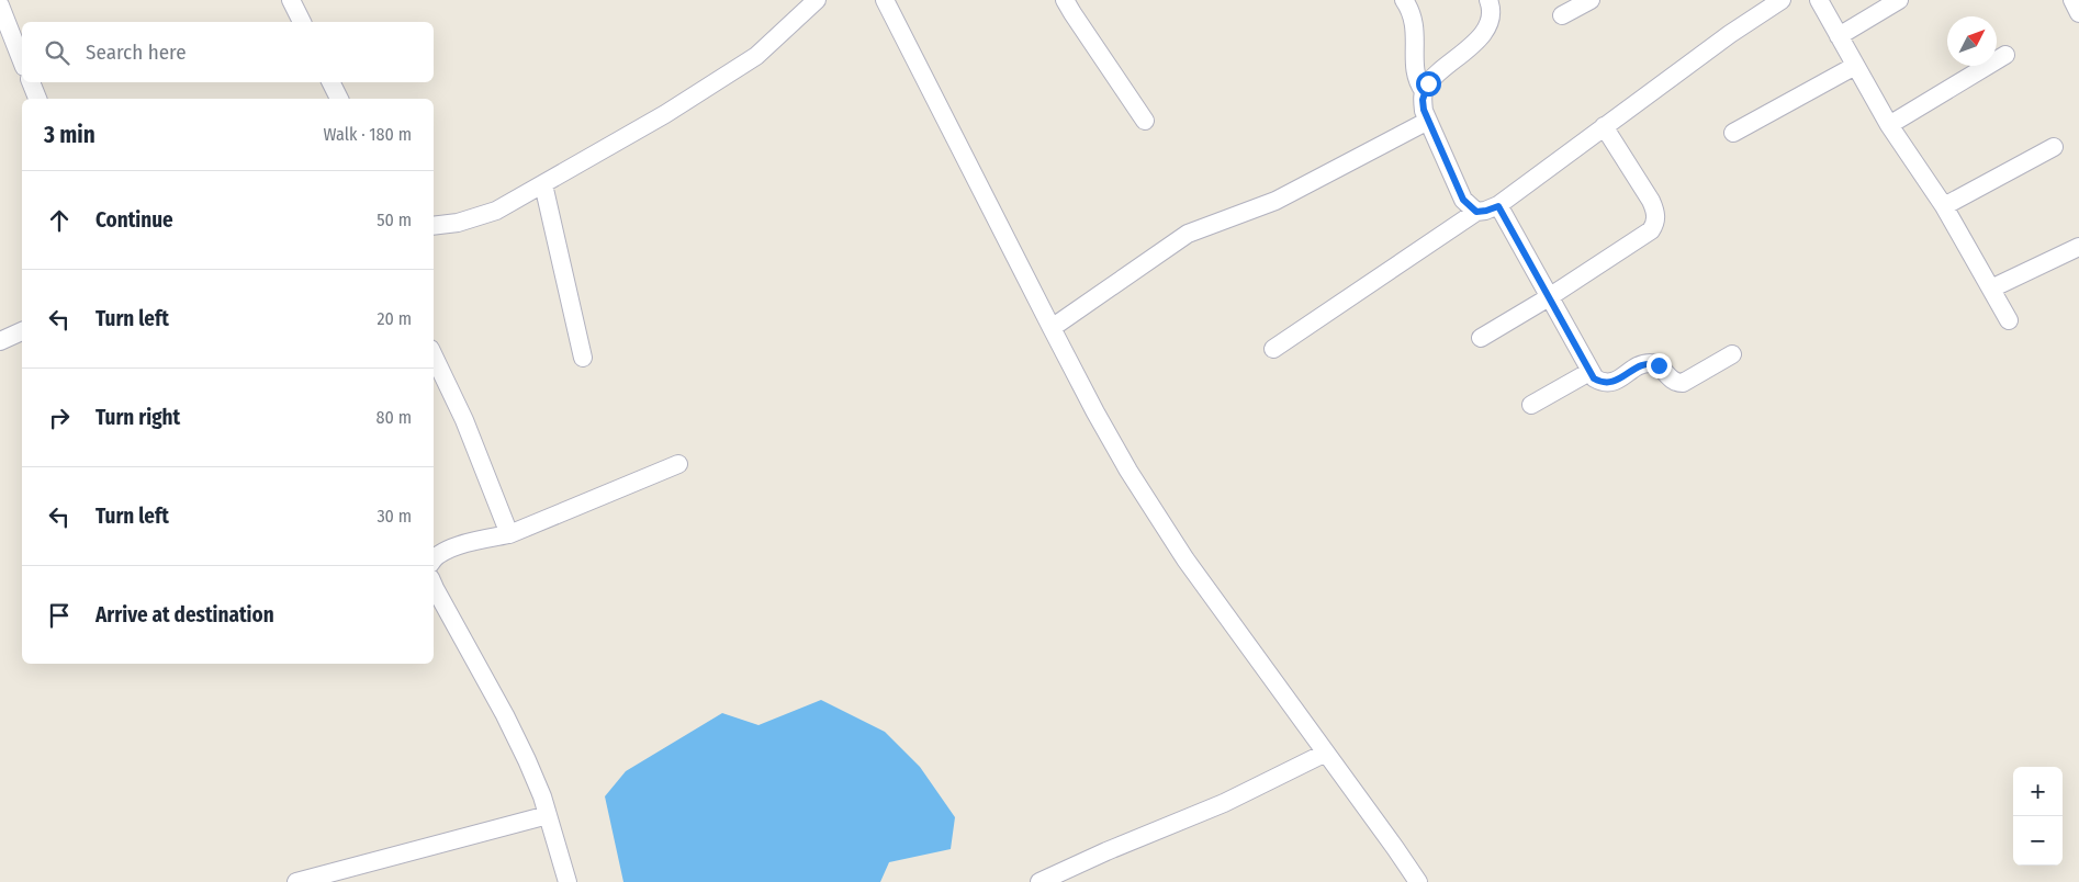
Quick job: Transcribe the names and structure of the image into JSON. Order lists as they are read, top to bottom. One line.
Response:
{"north":"top right","page":{"search":"Search here","heading":["3 min","Walk · 180 m"],"list":[["Continue","50 m"],["Turn left","20 m"],["Turn right","80 m"],["Turn left","30 m"],"Arrive at destination"],"map_buttons":["+","−"]}}
